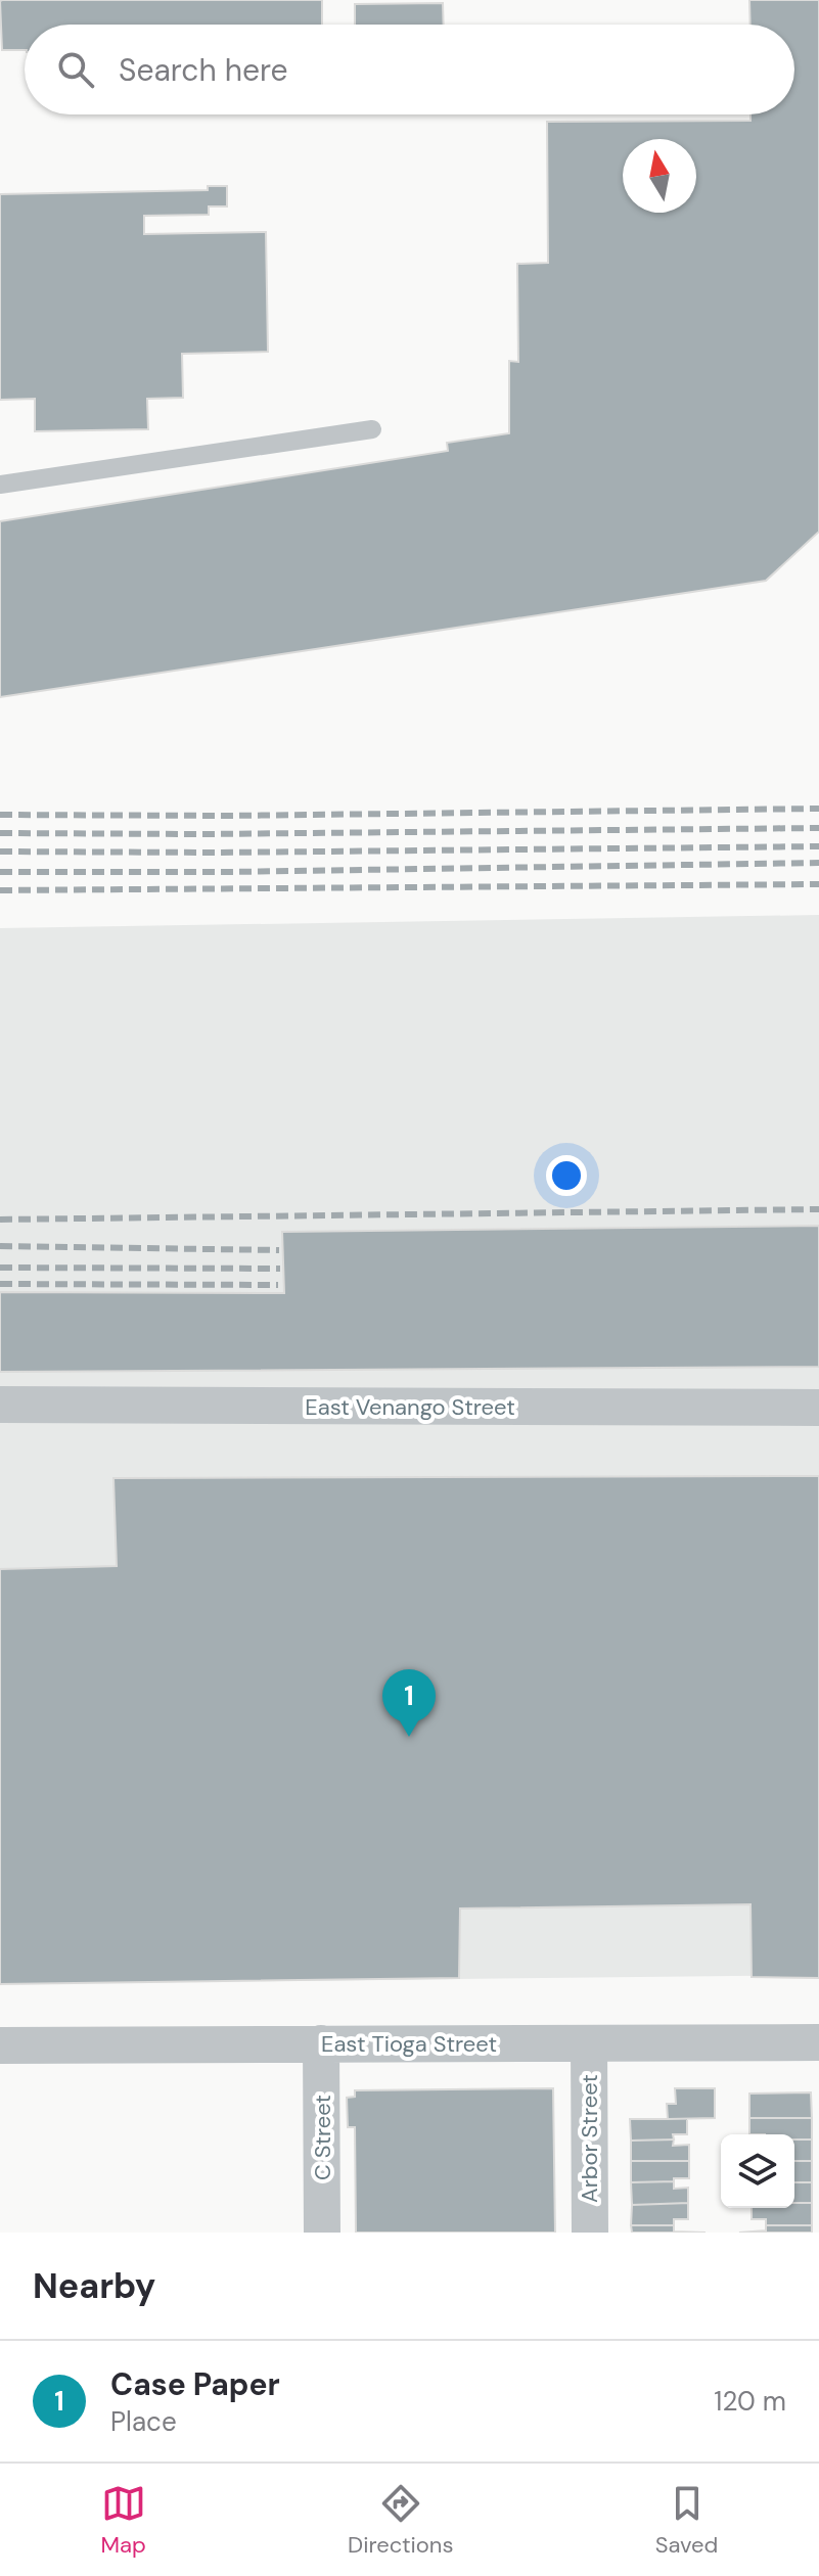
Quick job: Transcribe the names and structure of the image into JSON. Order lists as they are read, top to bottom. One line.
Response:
{"streets":{"street":["East Venango Street","East Tioga Street","C Street","Arbor Street"]},"crossings":[["East Tioga Street","C Street"],["East Tioga Street","Arbor Street"]],"north":"top","page":{"search":"Search here","pins":"1","heading":"Nearby","list":[{"mark":"1","name":"Case Paper","note":"Place","value":"120 m"}],"nav":["Map","Directions","Saved"]}}
